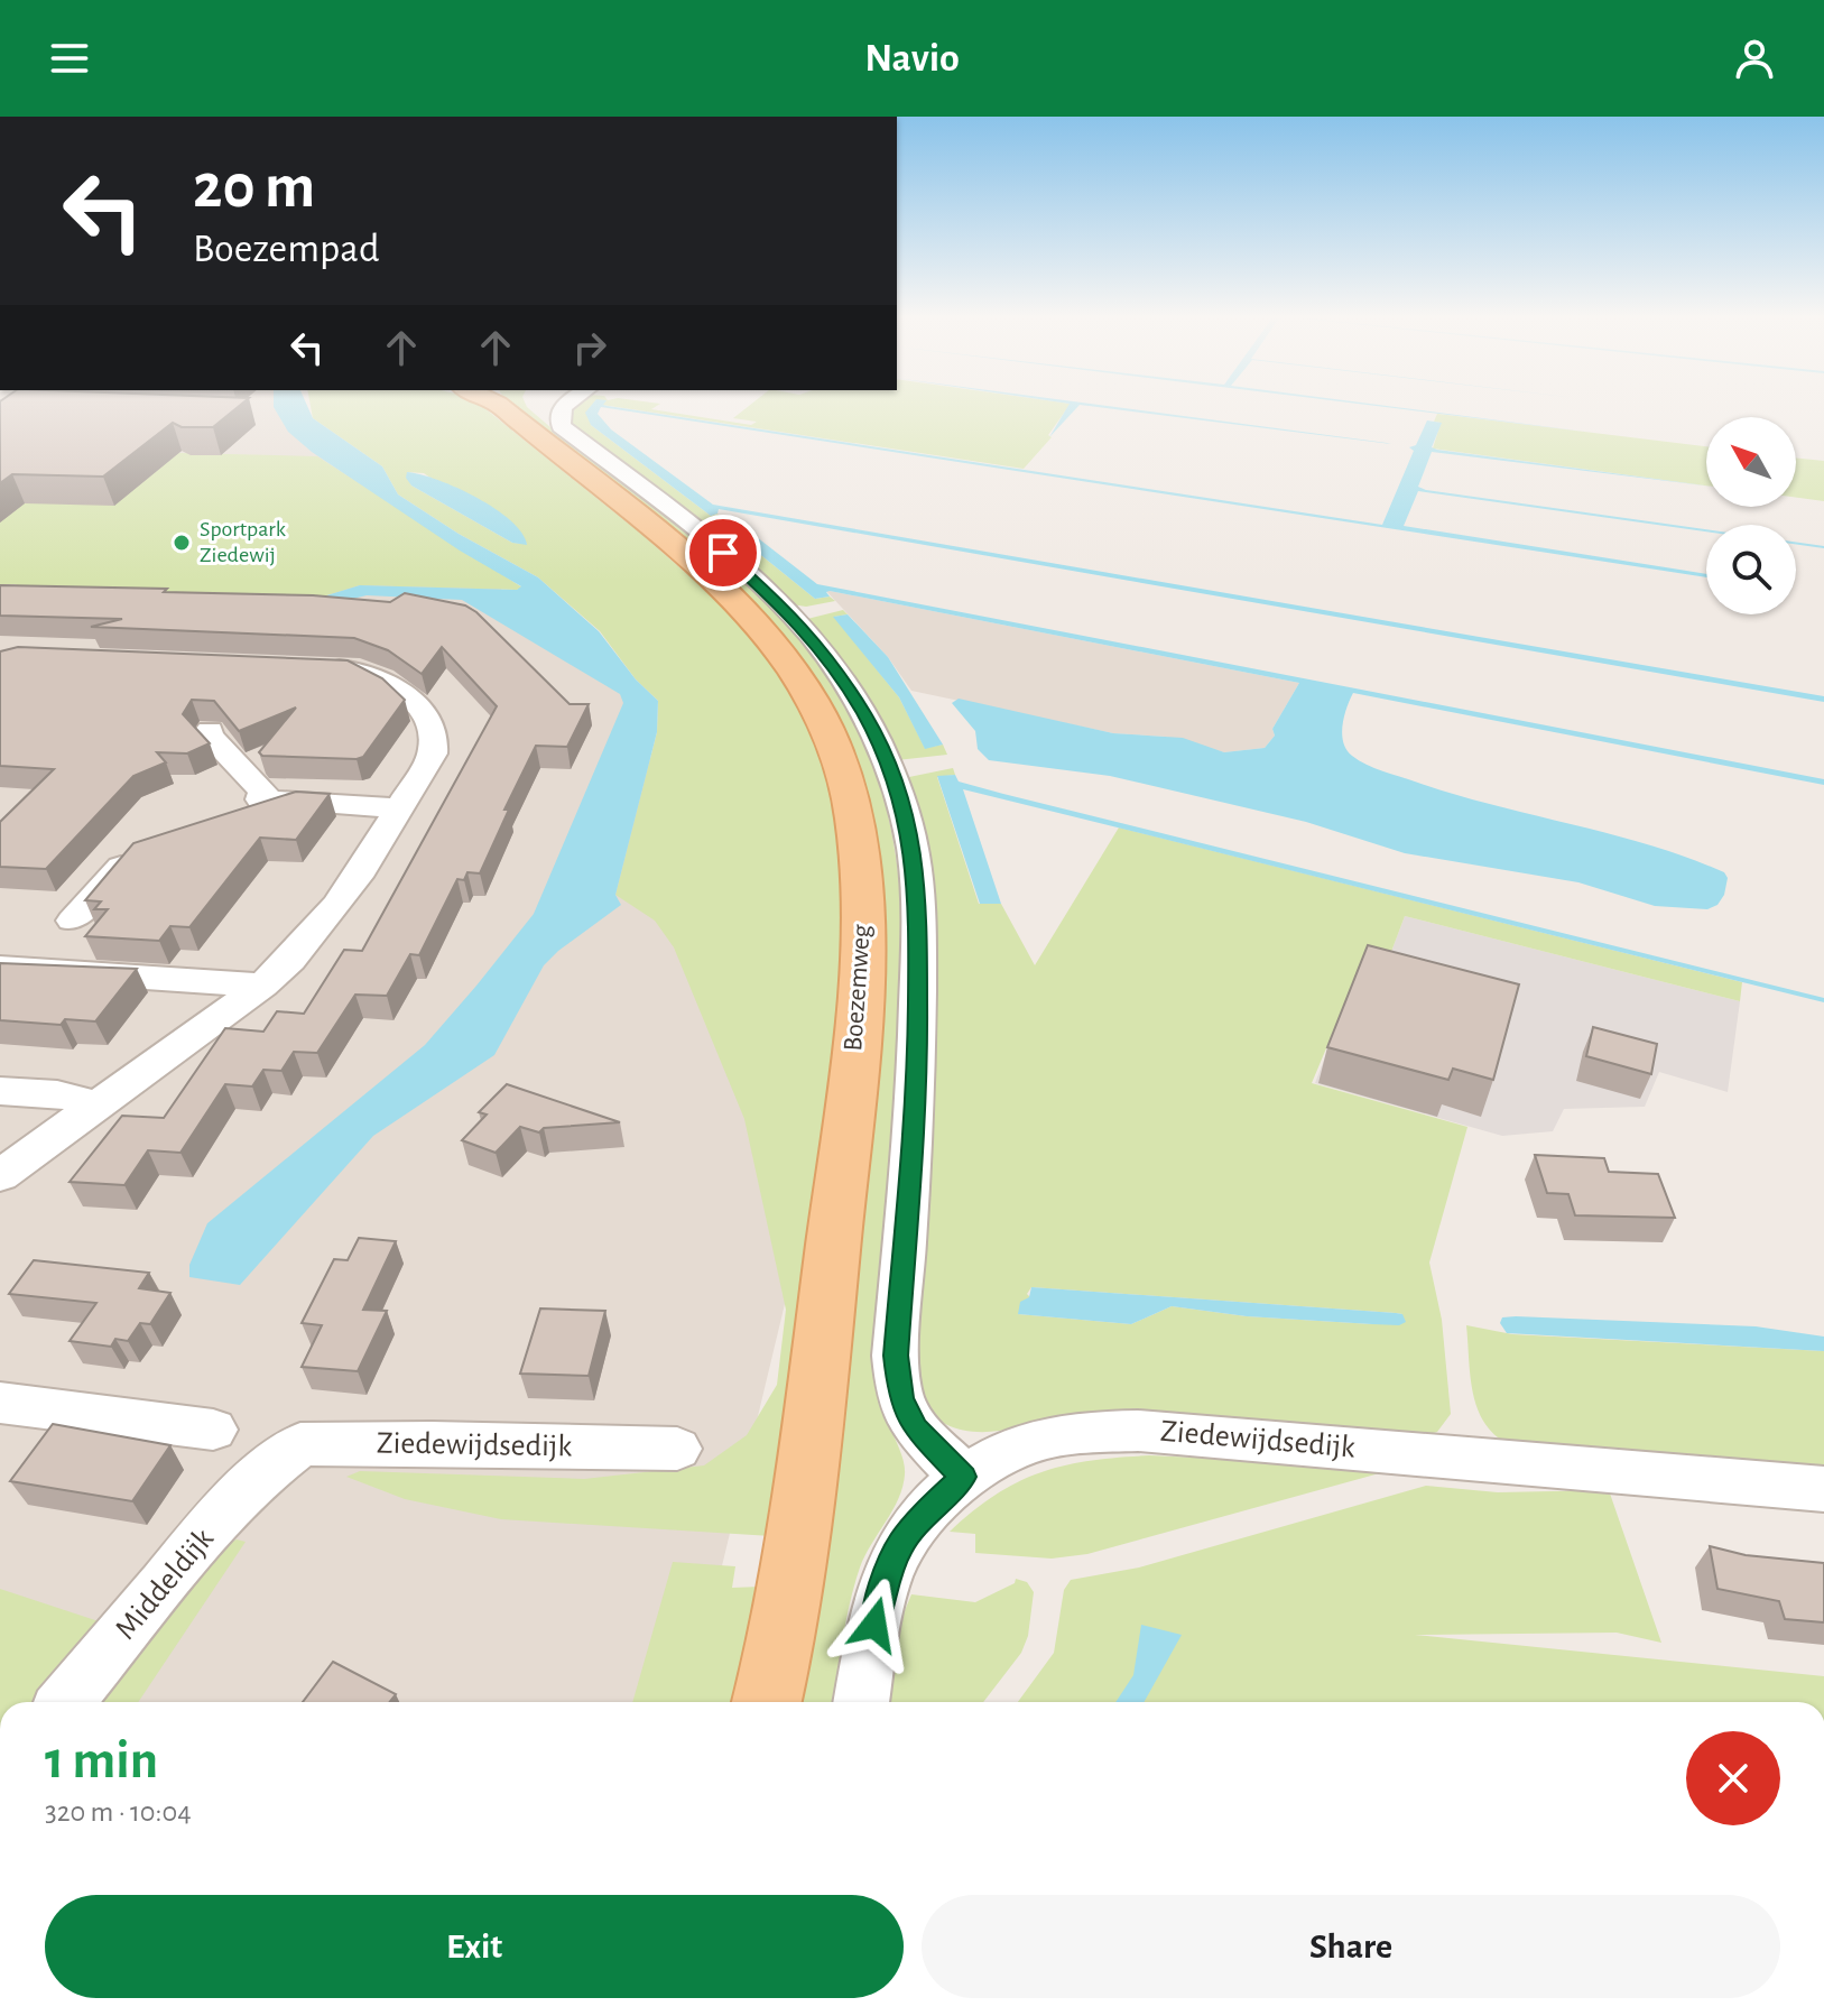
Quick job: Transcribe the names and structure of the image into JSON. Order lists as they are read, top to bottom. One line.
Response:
{"streets":{"main road":["Boezemweg"],"street":["Ziedewijdsedijk","Middeldijk"]},"crossings":[["Ziedewijdsedijk","Middeldijk"]],"places":["Sportpark Ziedewij"],"north":"top left","page":{"header":"Navio","turn":["20 m","Boezempad"],"heading":["1 min","320 m · 10:04"],"buttons":["Exit","Share"]}}
